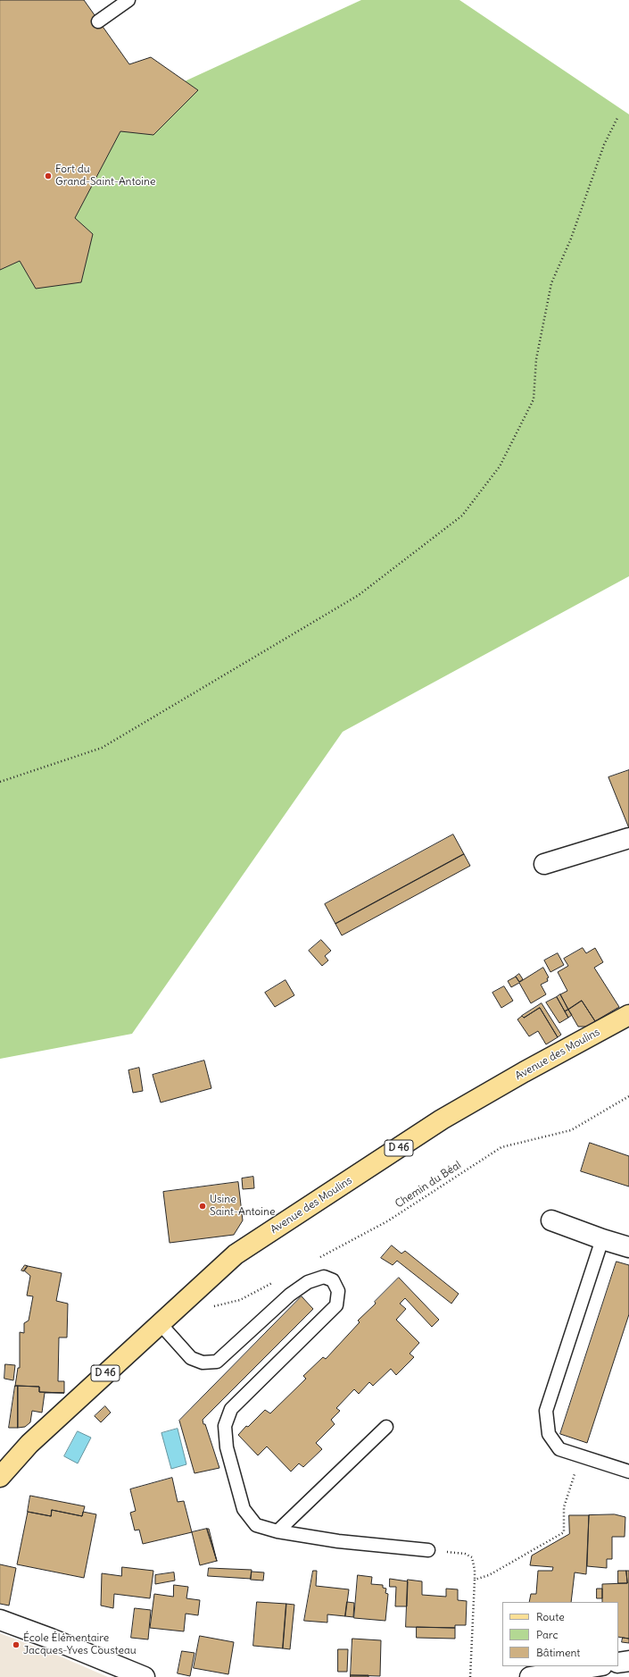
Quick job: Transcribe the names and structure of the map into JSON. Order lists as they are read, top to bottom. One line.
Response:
{"streets":{"main road":["Avenue des Moulins","D 46"],"path":["Chemin du Béal"]},"places":["Fort du Grand-Saint-Antoine","Usine Saint-Antoine","École Élémentaire Jacques-Yves Cousteau"],"legend":["Route","Parc","Bâtiment"]}
